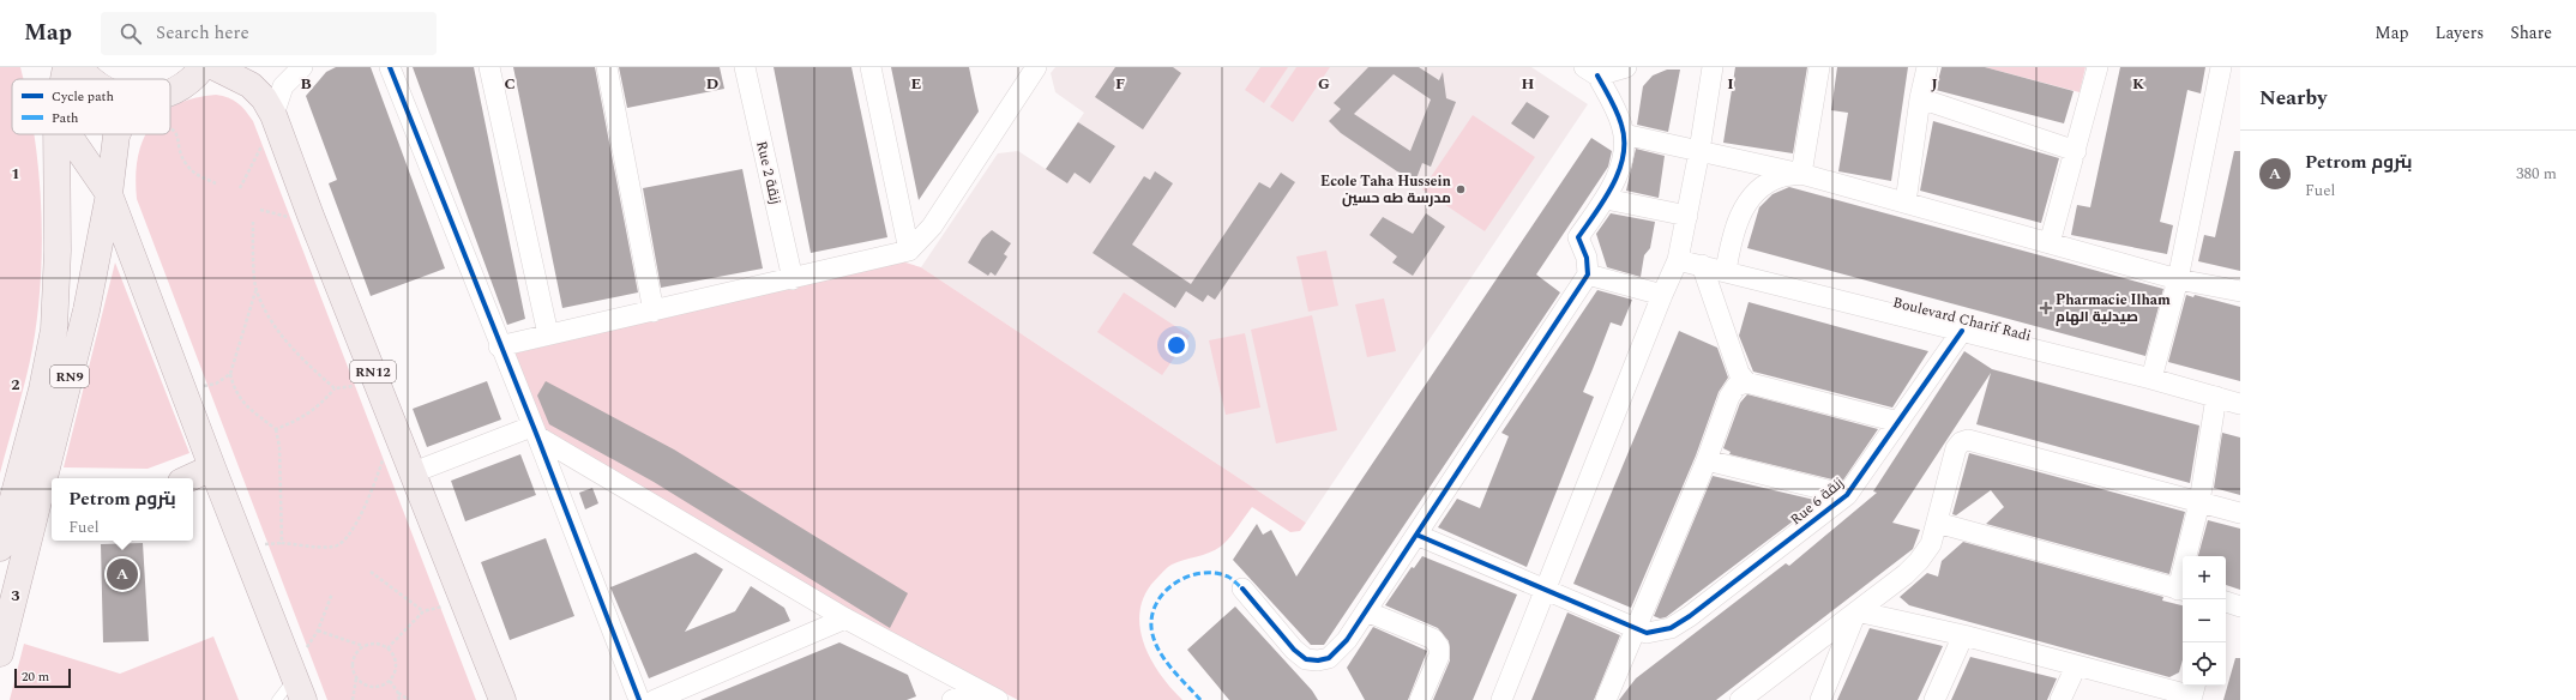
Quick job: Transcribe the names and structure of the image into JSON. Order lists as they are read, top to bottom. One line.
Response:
{"streets":{"main road":["RN12","RN9"],"street":["Rue 2 زنقة","Boulevard Charif Radi","Rue 6 زنقة"]},"crossings":[["Boulevard Charif Radi","Rue 6 زنقة"]],"places":{"other":["Ecole Taha Hussein مدرسة طه حسين"],"health":["Pharmacie Ilham صيدلية الهام"]},"legend":["Cycle path","Path"],"scale_bar":"20 m","page":{"header":"Map","search":"Search here","nav":["Map","Layers","Share"],"heading":"Nearby","list":[{"mark":"A","name":"Petrom بتروم","note":"Fuel","value":"380 m"}],"popup":["Petrom بتروم","Fuel"],"map_buttons":["+","−"],"pins":"A","scale":"20 m"},"grid":{"columns":["B","C","D","E","F","G","H","I","J","K"],"rows":["1","2","3"]}}
